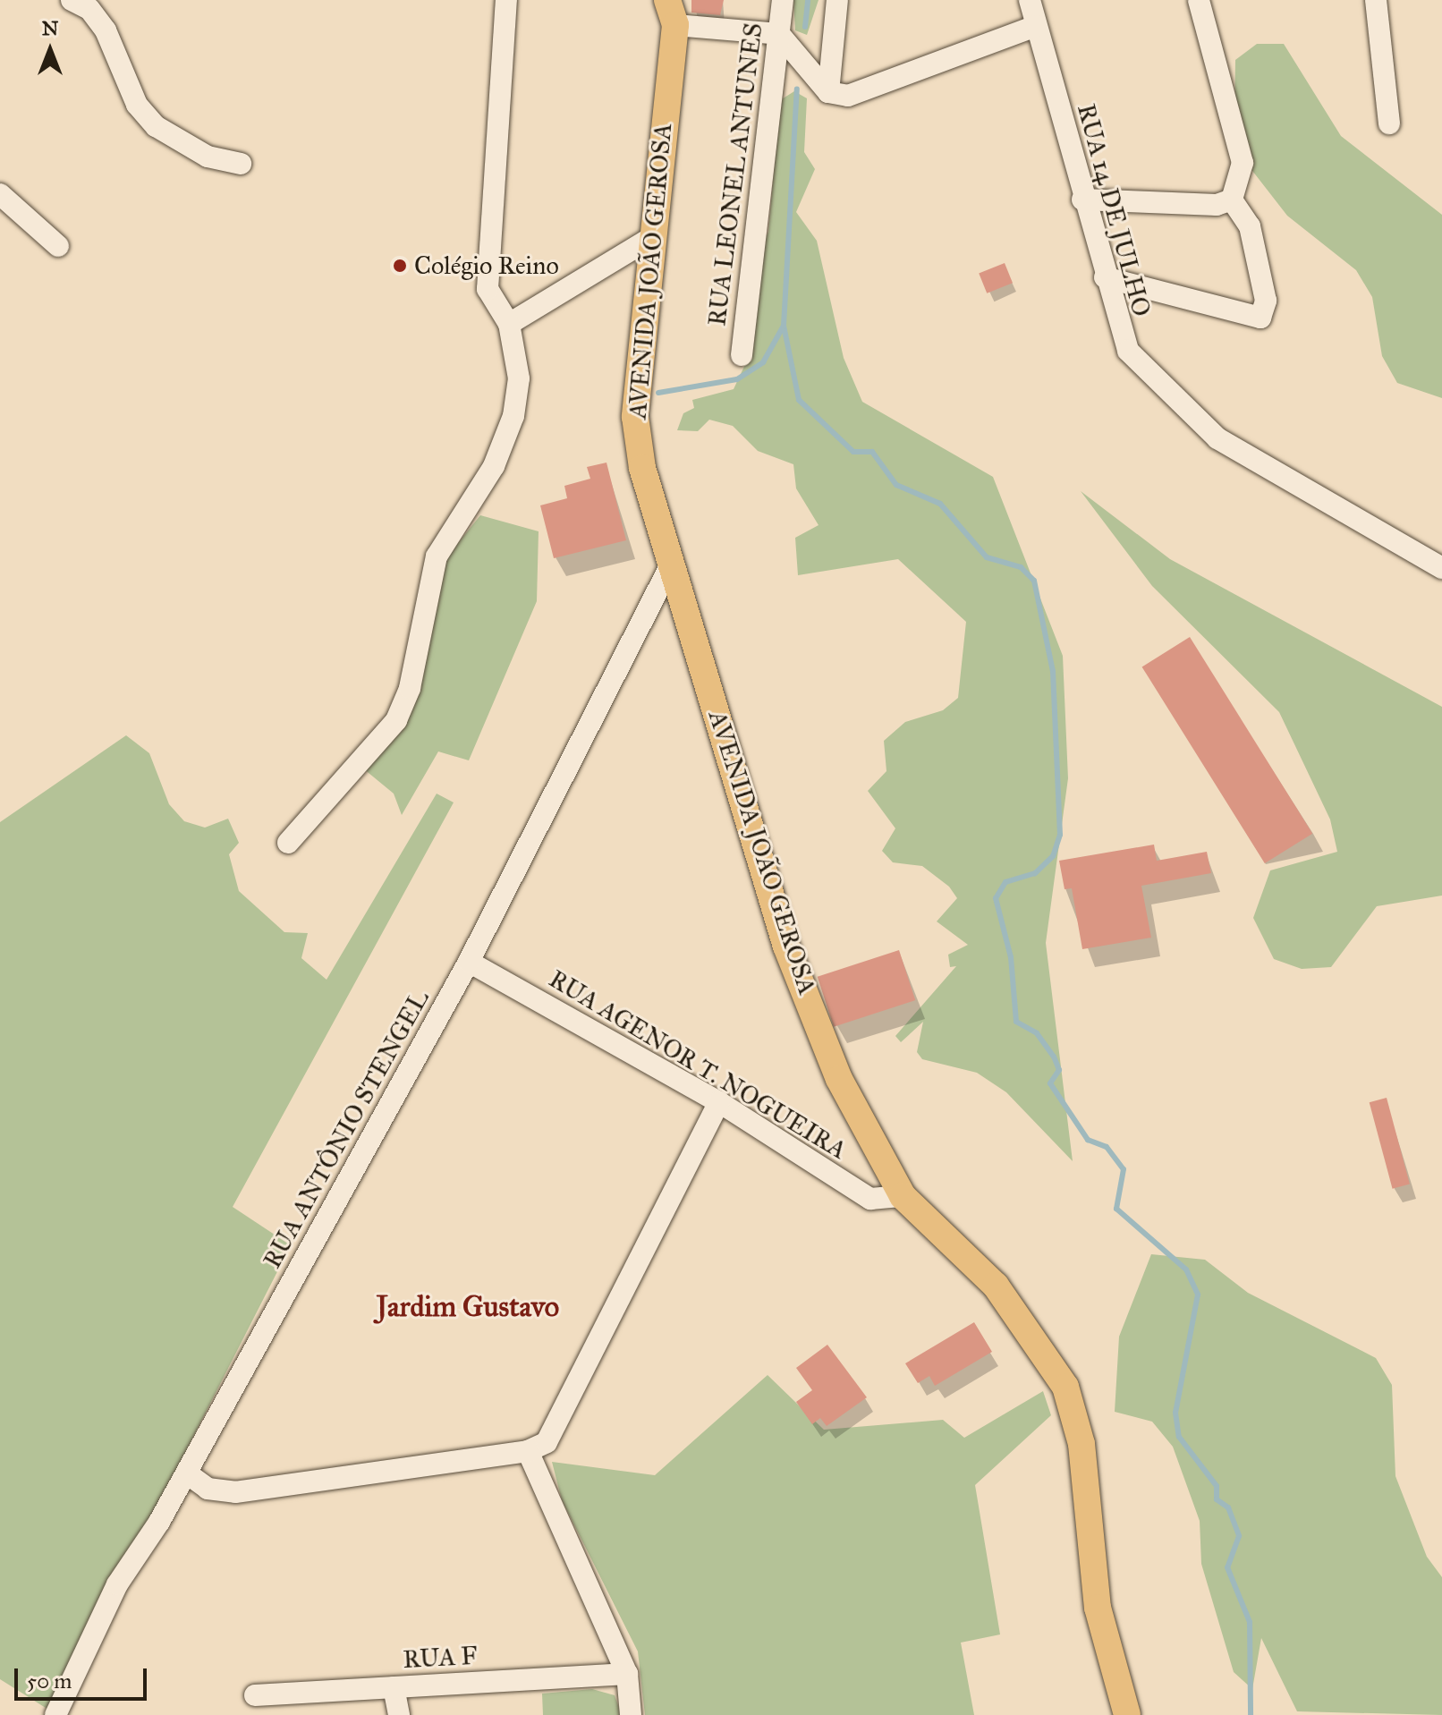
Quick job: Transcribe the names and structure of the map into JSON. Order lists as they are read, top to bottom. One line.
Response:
{"streets":{"main road":["AVENIDA JOÃO GEROSA"],"street":["RUA LEONEL ANTUNES","RUA 14 DE JULHO","RUA AGENOR T. NOGUEIRA","RUA ANTÔNIO STENGEL","RUA F"]},"crossings":[["AVENIDA JOÃO GEROSA","RUA AGENOR T. NOGUEIRA"],["AVENIDA JOÃO GEROSA","RUA ANTÔNIO STENGEL"],["RUA AGENOR T. NOGUEIRA","RUA ANTÔNIO STENGEL"]],"districts":["Jardim Gustavo"],"places":["Colégio Reino"],"scale_bar":"50 m","north":"top"}
